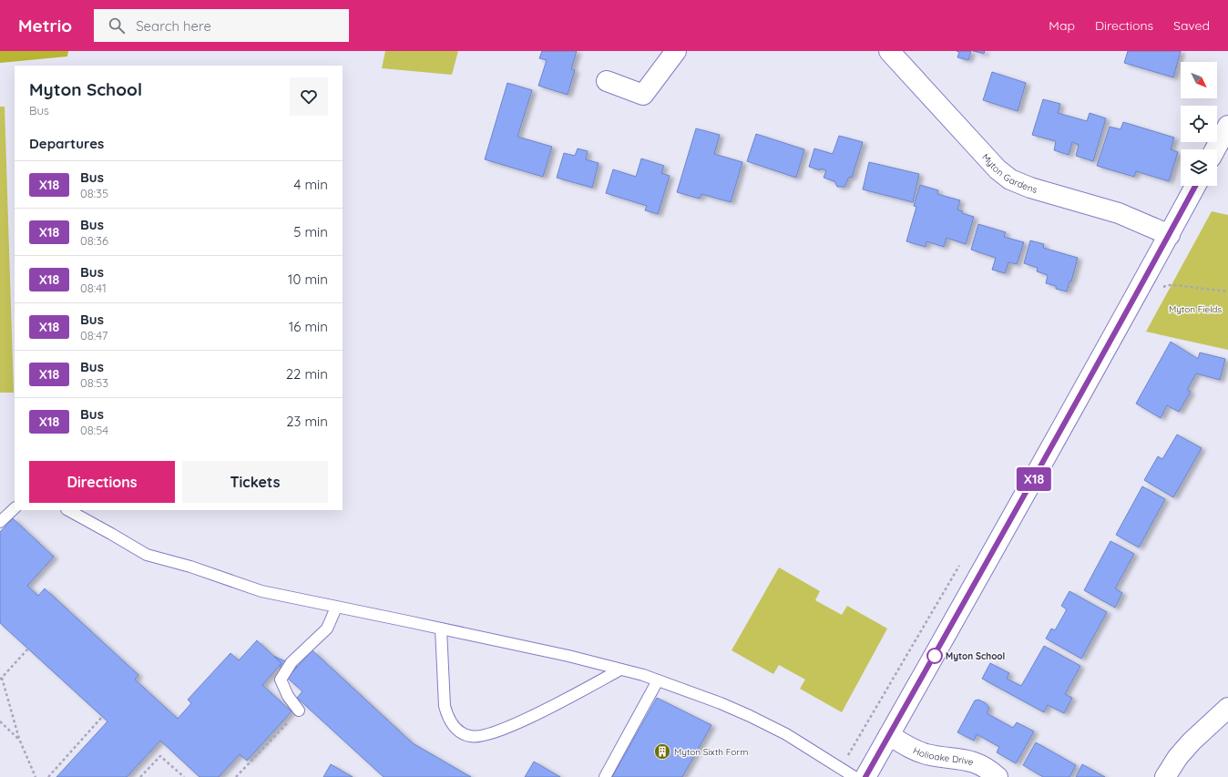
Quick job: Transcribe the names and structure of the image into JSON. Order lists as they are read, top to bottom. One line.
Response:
{"streets":{"main road":["Myton Gardens","Holioake Drive"]},"parks":["Myton Fields"],"places":{"other":["Myton School"],"building":["Myton Sixth Form"]},"lines":["bus line X18"],"north":"bottom right","page":{"header":"Metrio","search":"Search here","nav":["Map","Directions","Saved"],"on_map":"X18","heading":[["Myton School","Bus"],"Departures"],"list":[{"mark":"X18","name":"Bus","note":"08:35","value":"4 min"},{"mark":"X18","name":"Bus","note":"08:36","value":"5 min"},{"mark":"X18","name":"Bus","note":"08:41","value":"10 min"},{"mark":"X18","name":"Bus","note":"08:47","value":"16 min"},{"mark":"X18","name":"Bus","note":"08:53","value":"22 min"},{"mark":"X18","name":"Bus","note":"08:54","value":"23 min"}],"buttons":["Directions","Tickets"]}}
